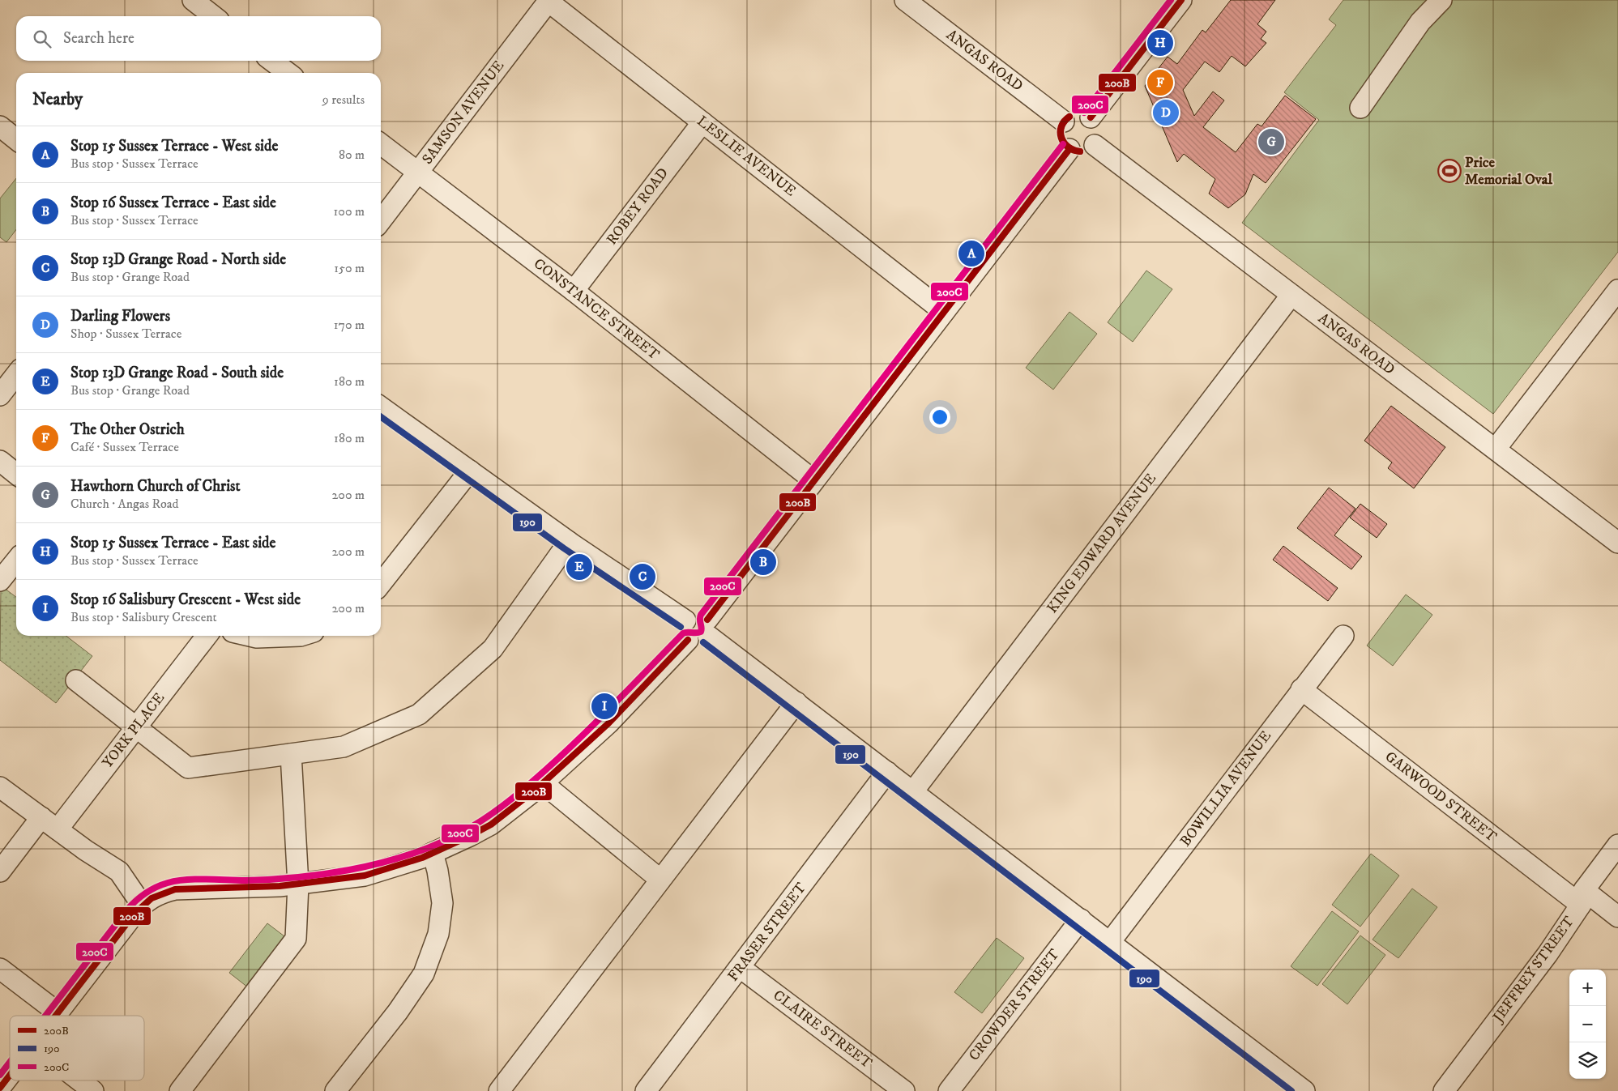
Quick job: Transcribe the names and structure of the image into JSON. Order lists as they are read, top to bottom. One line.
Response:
{"streets":{"street":["ANGAS ROAD","SAMSON AVENUE","LESLIE AVENUE","ROBEY ROAD","CONSTANCE STREET","KING EDWARD AVENUE","YORK PLACE","BOWILLIA AVENUE","GARWOOD STREET","FRASER STREET","JEFFREY STREET","CROWDER STREET","CLAIRE STREET"]},"crossings":[["ANGAS ROAD","KING EDWARD AVENUE"],["SAMSON AVENUE","LESLIE AVENUE"],["SAMSON AVENUE","CONSTANCE STREET"],["LESLIE AVENUE","ROBEY ROAD"],["ROBEY ROAD","CONSTANCE STREET"],["BOWILLIA AVENUE","GARWOOD STREET"],["GARWOOD STREET","JEFFREY STREET"],["FRASER STREET","CLAIRE STREET"]],"places":{"sports":["Price Memorial Oval"]},"lines":["transit line 200B","transit line 200C","transit line 190"],"legend":["200B","190","200C"],"page":{"search":"Search here","pins":["H","F","D","G","A","B","E","C","I"],"heading":["Nearby","9 results"],"list":[{"mark":"A","name":"Stop 15 Sussex Terrace - West side","note":"Bus stop · Sussex Terrace","value":"80 m"},{"mark":"B","name":"Stop 16 Sussex Terrace - East side","note":"Bus stop · Sussex Terrace","value":"100 m"},{"mark":"C","name":"Stop 13D Grange Road - North side","note":"Bus stop · Grange Road","value":"150 m"},{"mark":"D","name":"Darling Flowers","note":"Shop · Sussex Terrace","value":"170 m"},{"mark":"E","name":"Stop 13D Grange Road - South side","note":"Bus stop · Grange Road","value":"180 m"},{"mark":"F","name":"The Other Ostrich","note":"Café · Sussex Terrace","value":"180 m"},{"mark":"G","name":"Hawthorn Church of Christ","note":"Church · Angas Road","value":"200 m"},{"mark":"H","name":"Stop 15 Sussex Terrace - East side","note":"Bus stop · Sussex Terrace","value":"200 m"},{"mark":"I","name":"Stop 16 Salisbury Crescent - West side","note":"Bus stop · Salisbury Crescent","value":"200 m"}],"map_buttons":["+","−"]}}
